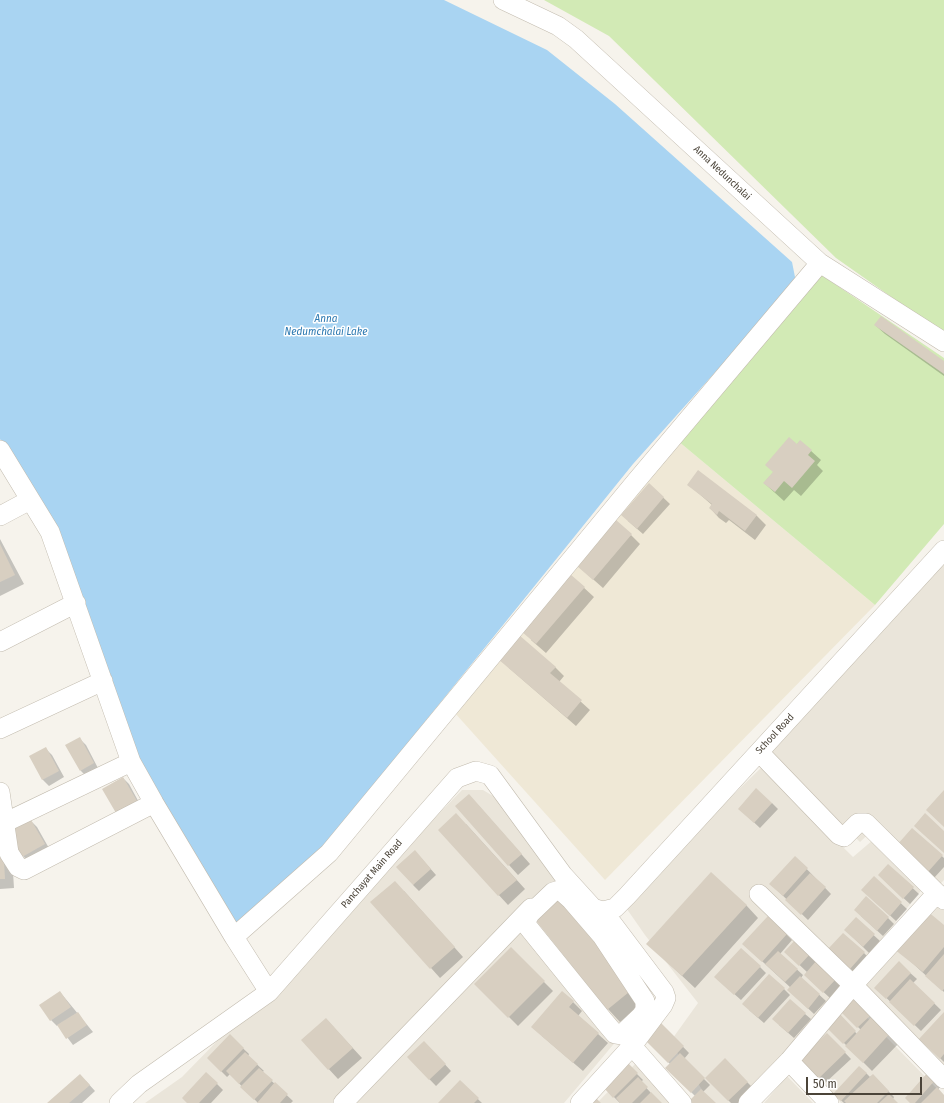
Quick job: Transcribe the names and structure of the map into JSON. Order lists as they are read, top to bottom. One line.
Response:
{"streets":{"street":["Anna Nedunchalai","School Road","Panchayat Main Road"]},"crossings":[["School Road","Panchayat Main Road"]],"water":["Anna Nedumchalai Lake"],"scale_bar":"50 m"}
